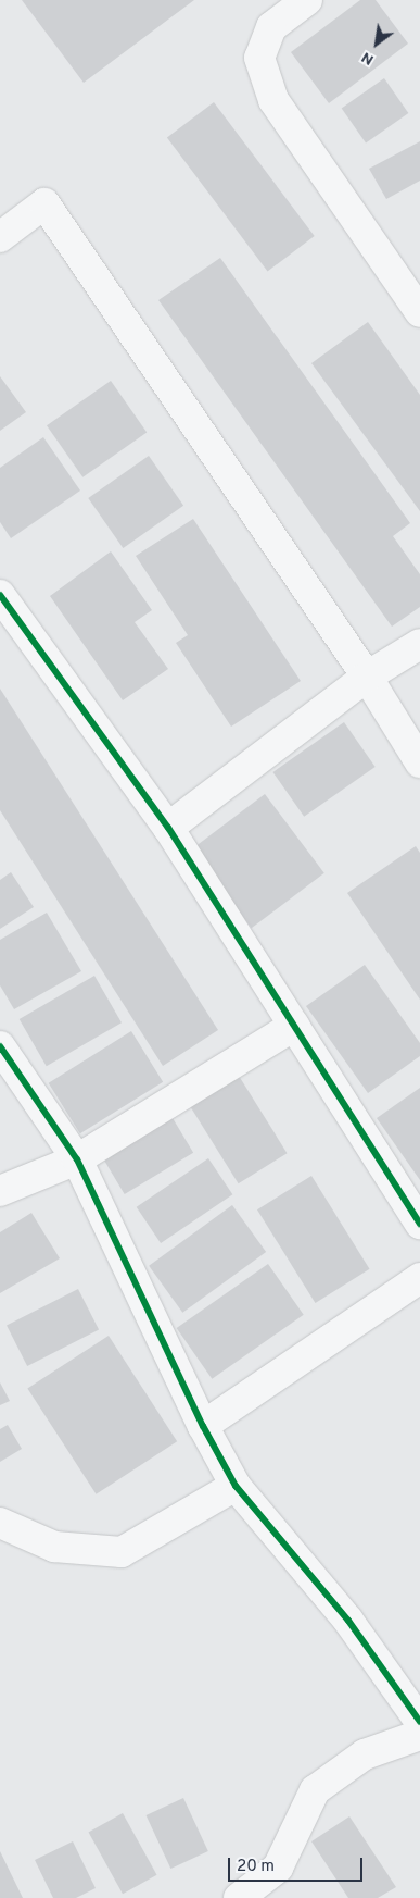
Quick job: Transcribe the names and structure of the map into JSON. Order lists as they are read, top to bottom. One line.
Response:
{"scale_bar":"20 m","north":"bottom left"}
